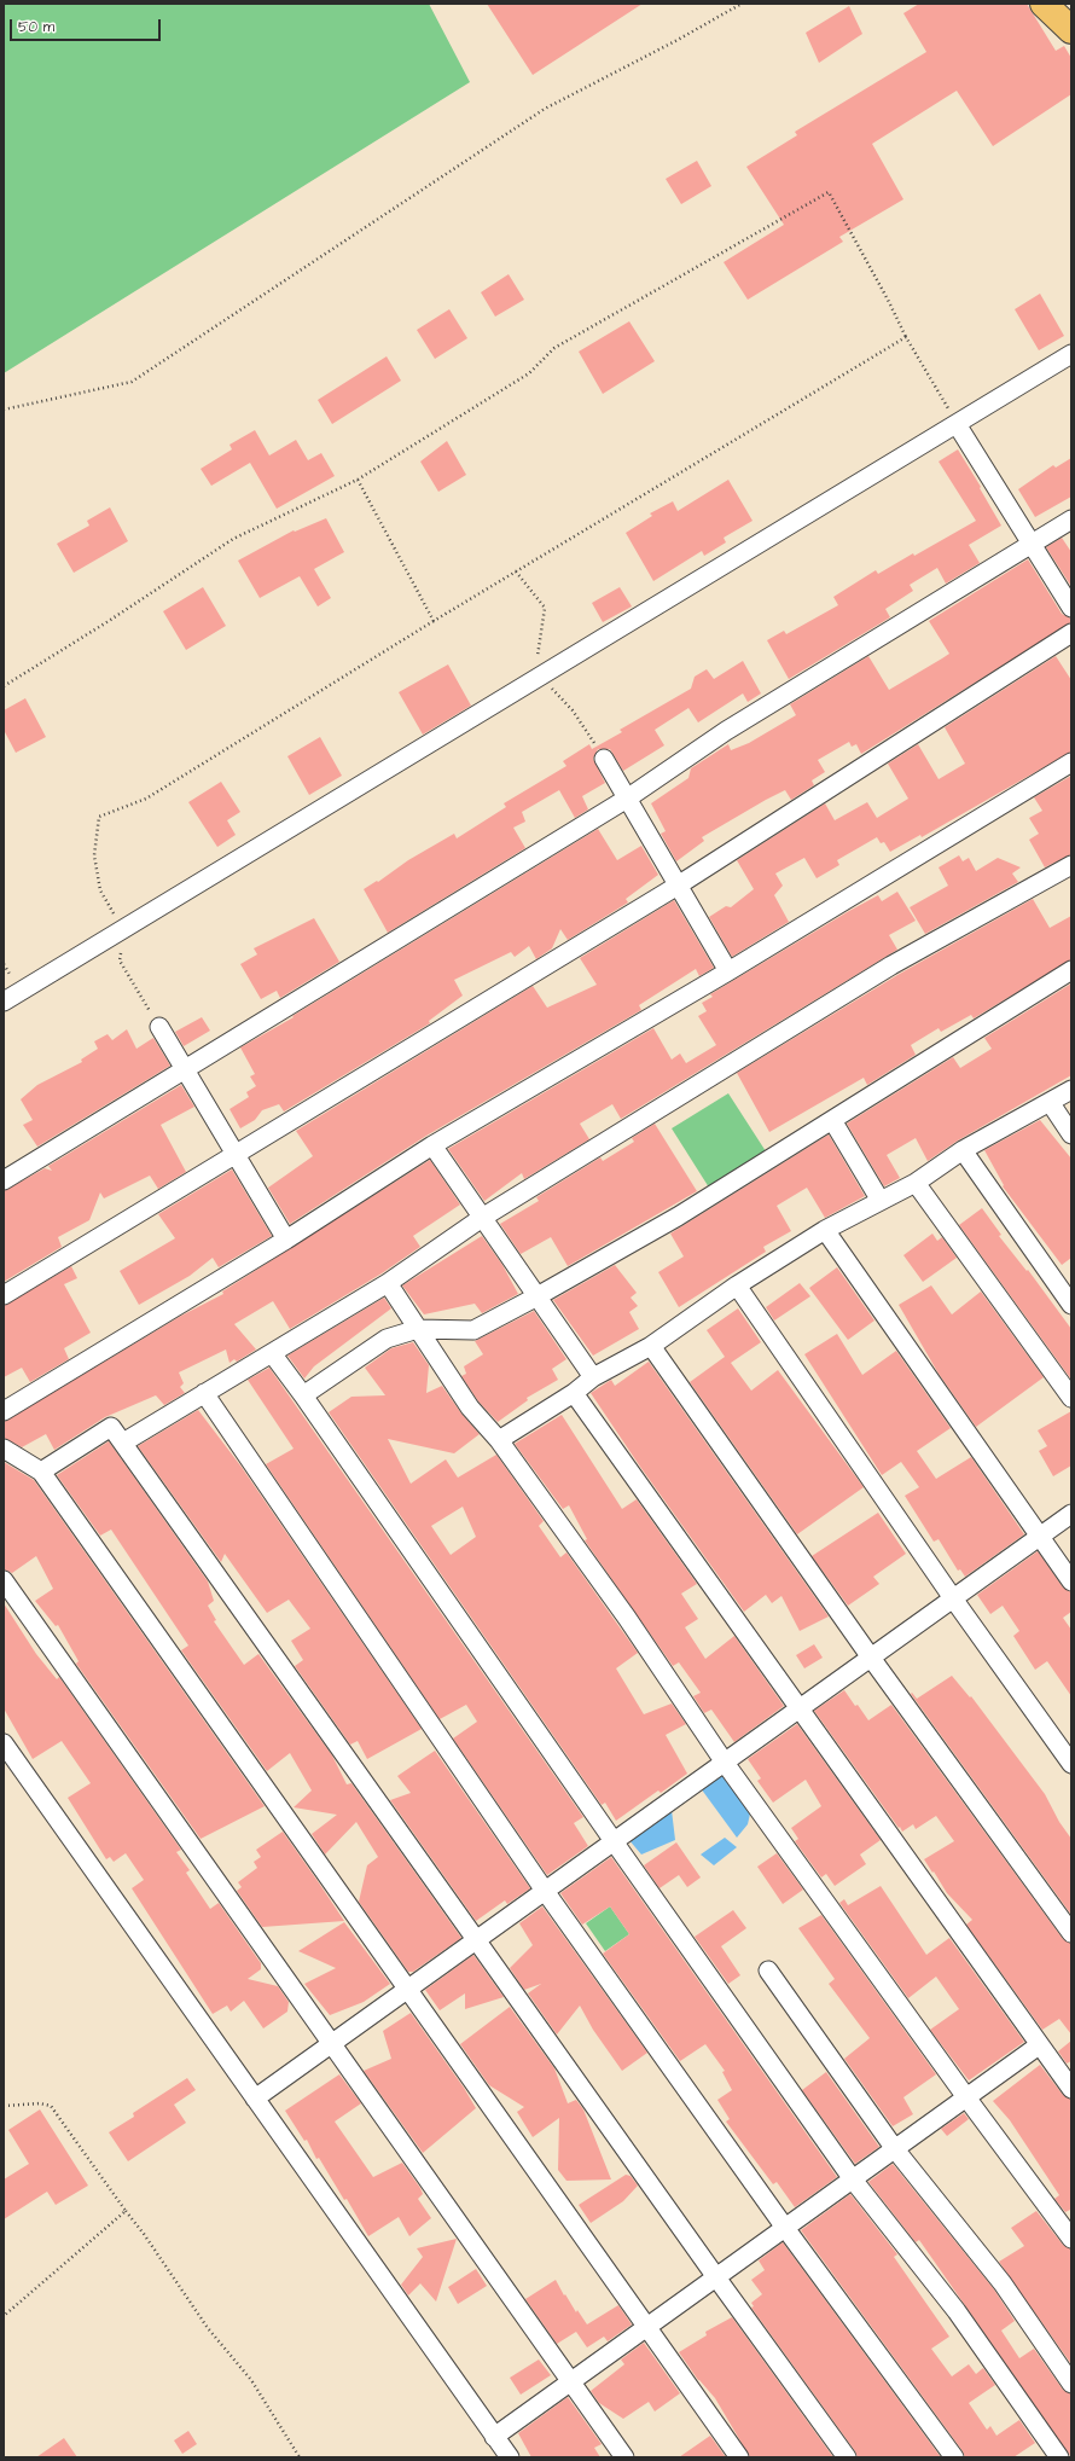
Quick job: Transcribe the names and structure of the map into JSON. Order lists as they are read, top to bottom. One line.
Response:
{"scale_bar":"50 m"}
